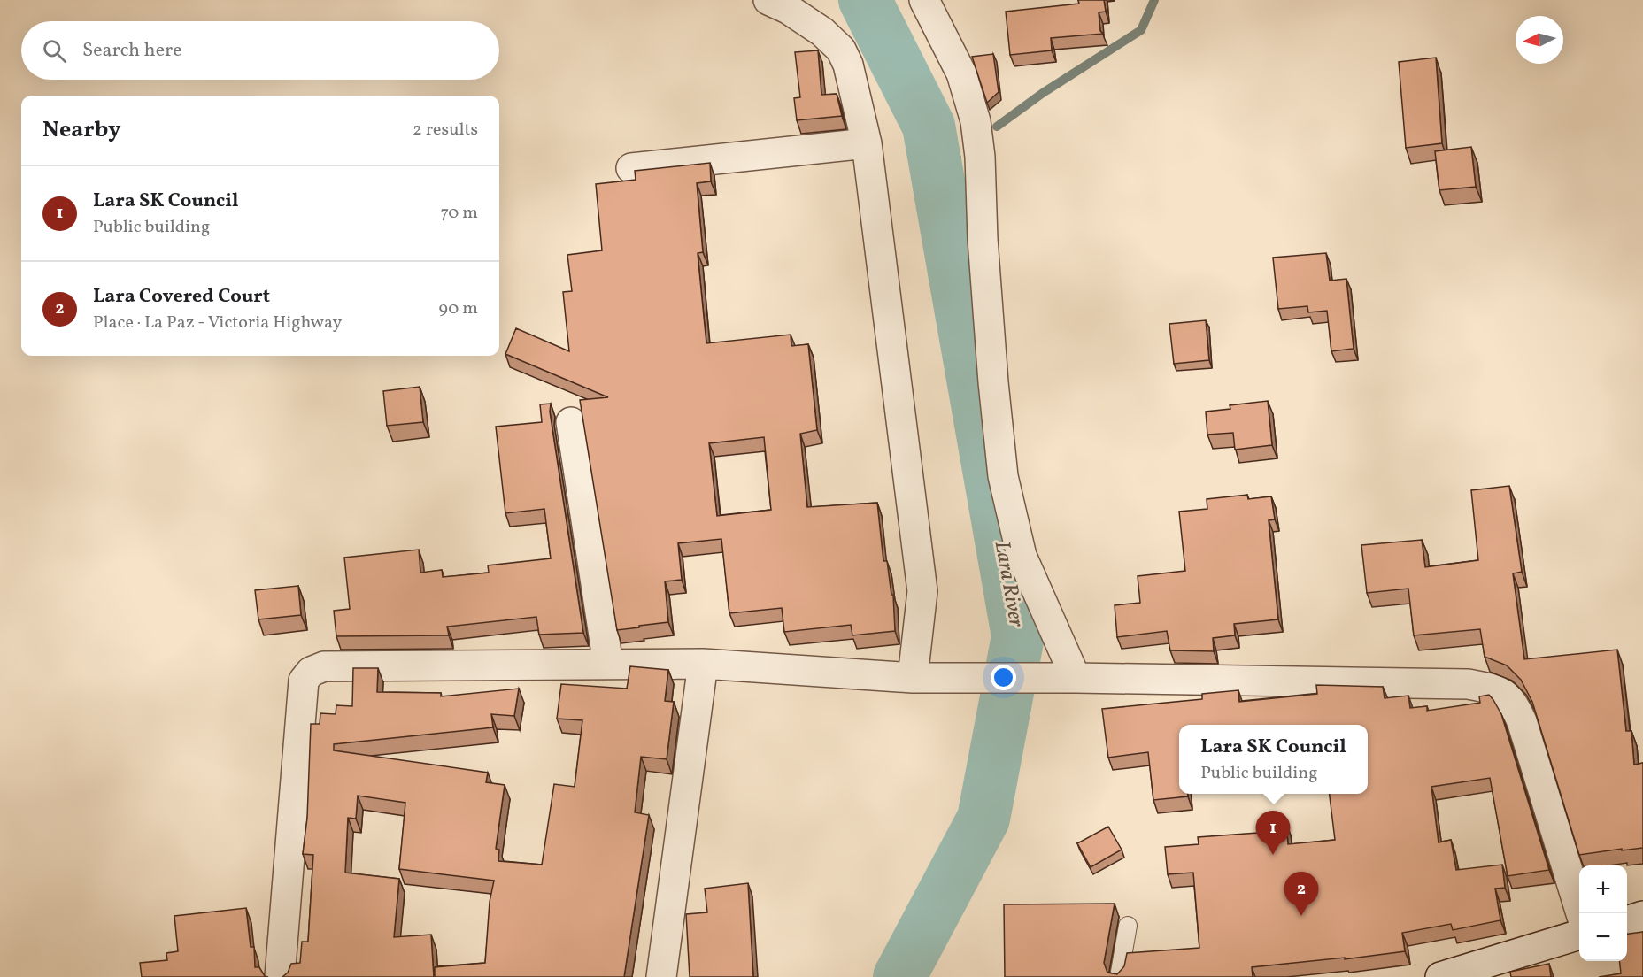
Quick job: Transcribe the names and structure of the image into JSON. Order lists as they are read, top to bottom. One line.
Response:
{"water":["Lara River"],"north":"left","page":{"search":"Search here","heading":["Nearby","2 results"],"list":[{"mark":"1","name":"Lara SK Council","note":"Public building","value":"70 m"},{"mark":"2","name":"Lara Covered Court","note":"Place · La Paz - Victoria Highway","value":"90 m"}],"popup":["Lara SK Council","Public building"],"pins":["1","2"],"map_buttons":["+","−"]}}
